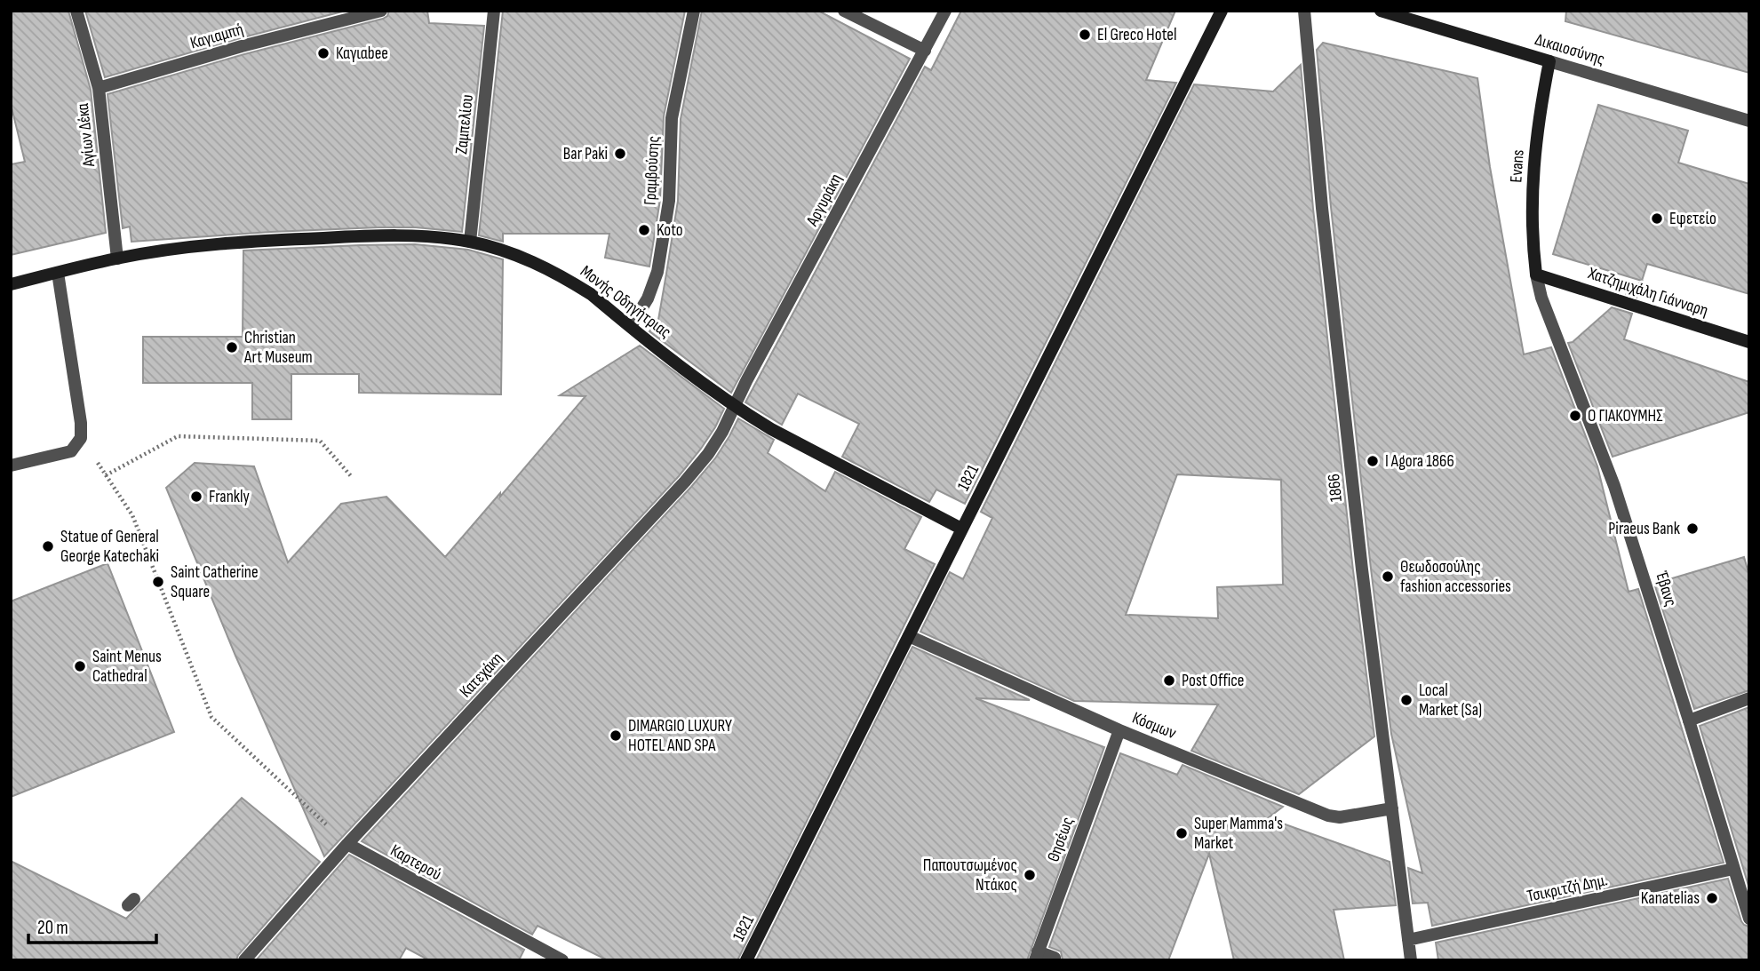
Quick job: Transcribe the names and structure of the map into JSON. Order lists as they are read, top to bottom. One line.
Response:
{"streets":{"street":["Καγιαμπή","Δικαιοσύνης","Ζαμπελίου","Αγίων Δέκα","Evans","Γραμβούσης","Αργυράκη","Χατζημιχάλη Γιάνναρη","Μονής Οδηγήτριας","1821","1866","Έβανς","Κατεχάκη","Κόσμων","Θησέως","Καρτερού","Τσικριτζή Δημ."]},"crossings":[["Καγιαμπή","Αγίων Δέκα"],["Δικαιοσύνης","Evans"],["Ζαμπελίου","Μονής Οδηγήτριας"],["Αγίων Δέκα","Μονής Οδηγήτριας"],["Evans","Χατζημιχάλη Γιάνναρη"],["Evans","Έβανς"],["Γραμβούσης","Μονής Οδηγήτριας"],["Αργυράκη","Μονής Οδηγήτριας"],["Αργυράκη","Κατεχάκη"],["Χατζημιχάλη Γιάνναρη","Έβανς"],["Μονής Οδηγήτριας","1821"],["Μονής Οδηγήτριας","Κατεχάκη"],["1821","Κόσμων"],["1866","Κόσμων"],["1866","Τσικριτζή Δημ."],["Έβανς","Τσικριτζή Δημ."],["Κατεχάκη","Καρτερού"],["Κόσμων","Θησέως"]],"places":["El Greco Hotel","Καγιαbee","Bar Paki","Εφετείο","Koto","Christian Art Museum","Ο ΓΙΑΚΟΥΜΗΣ","I Agora 1866","Frankly","Piraeus Bank","Statue of General George Katechaki","Θεωδοσούλης fashion accessories","Saint Catherine Square","Saint Menus Cathedral","Post Office","Local Market (Sa)","DIMARGIO LUXURY HOTEL AND SPA","Super Mamma's Market","Παπουτσωμένος Ντάκος","Kanatelias"],"scale_bar":"20 m"}
